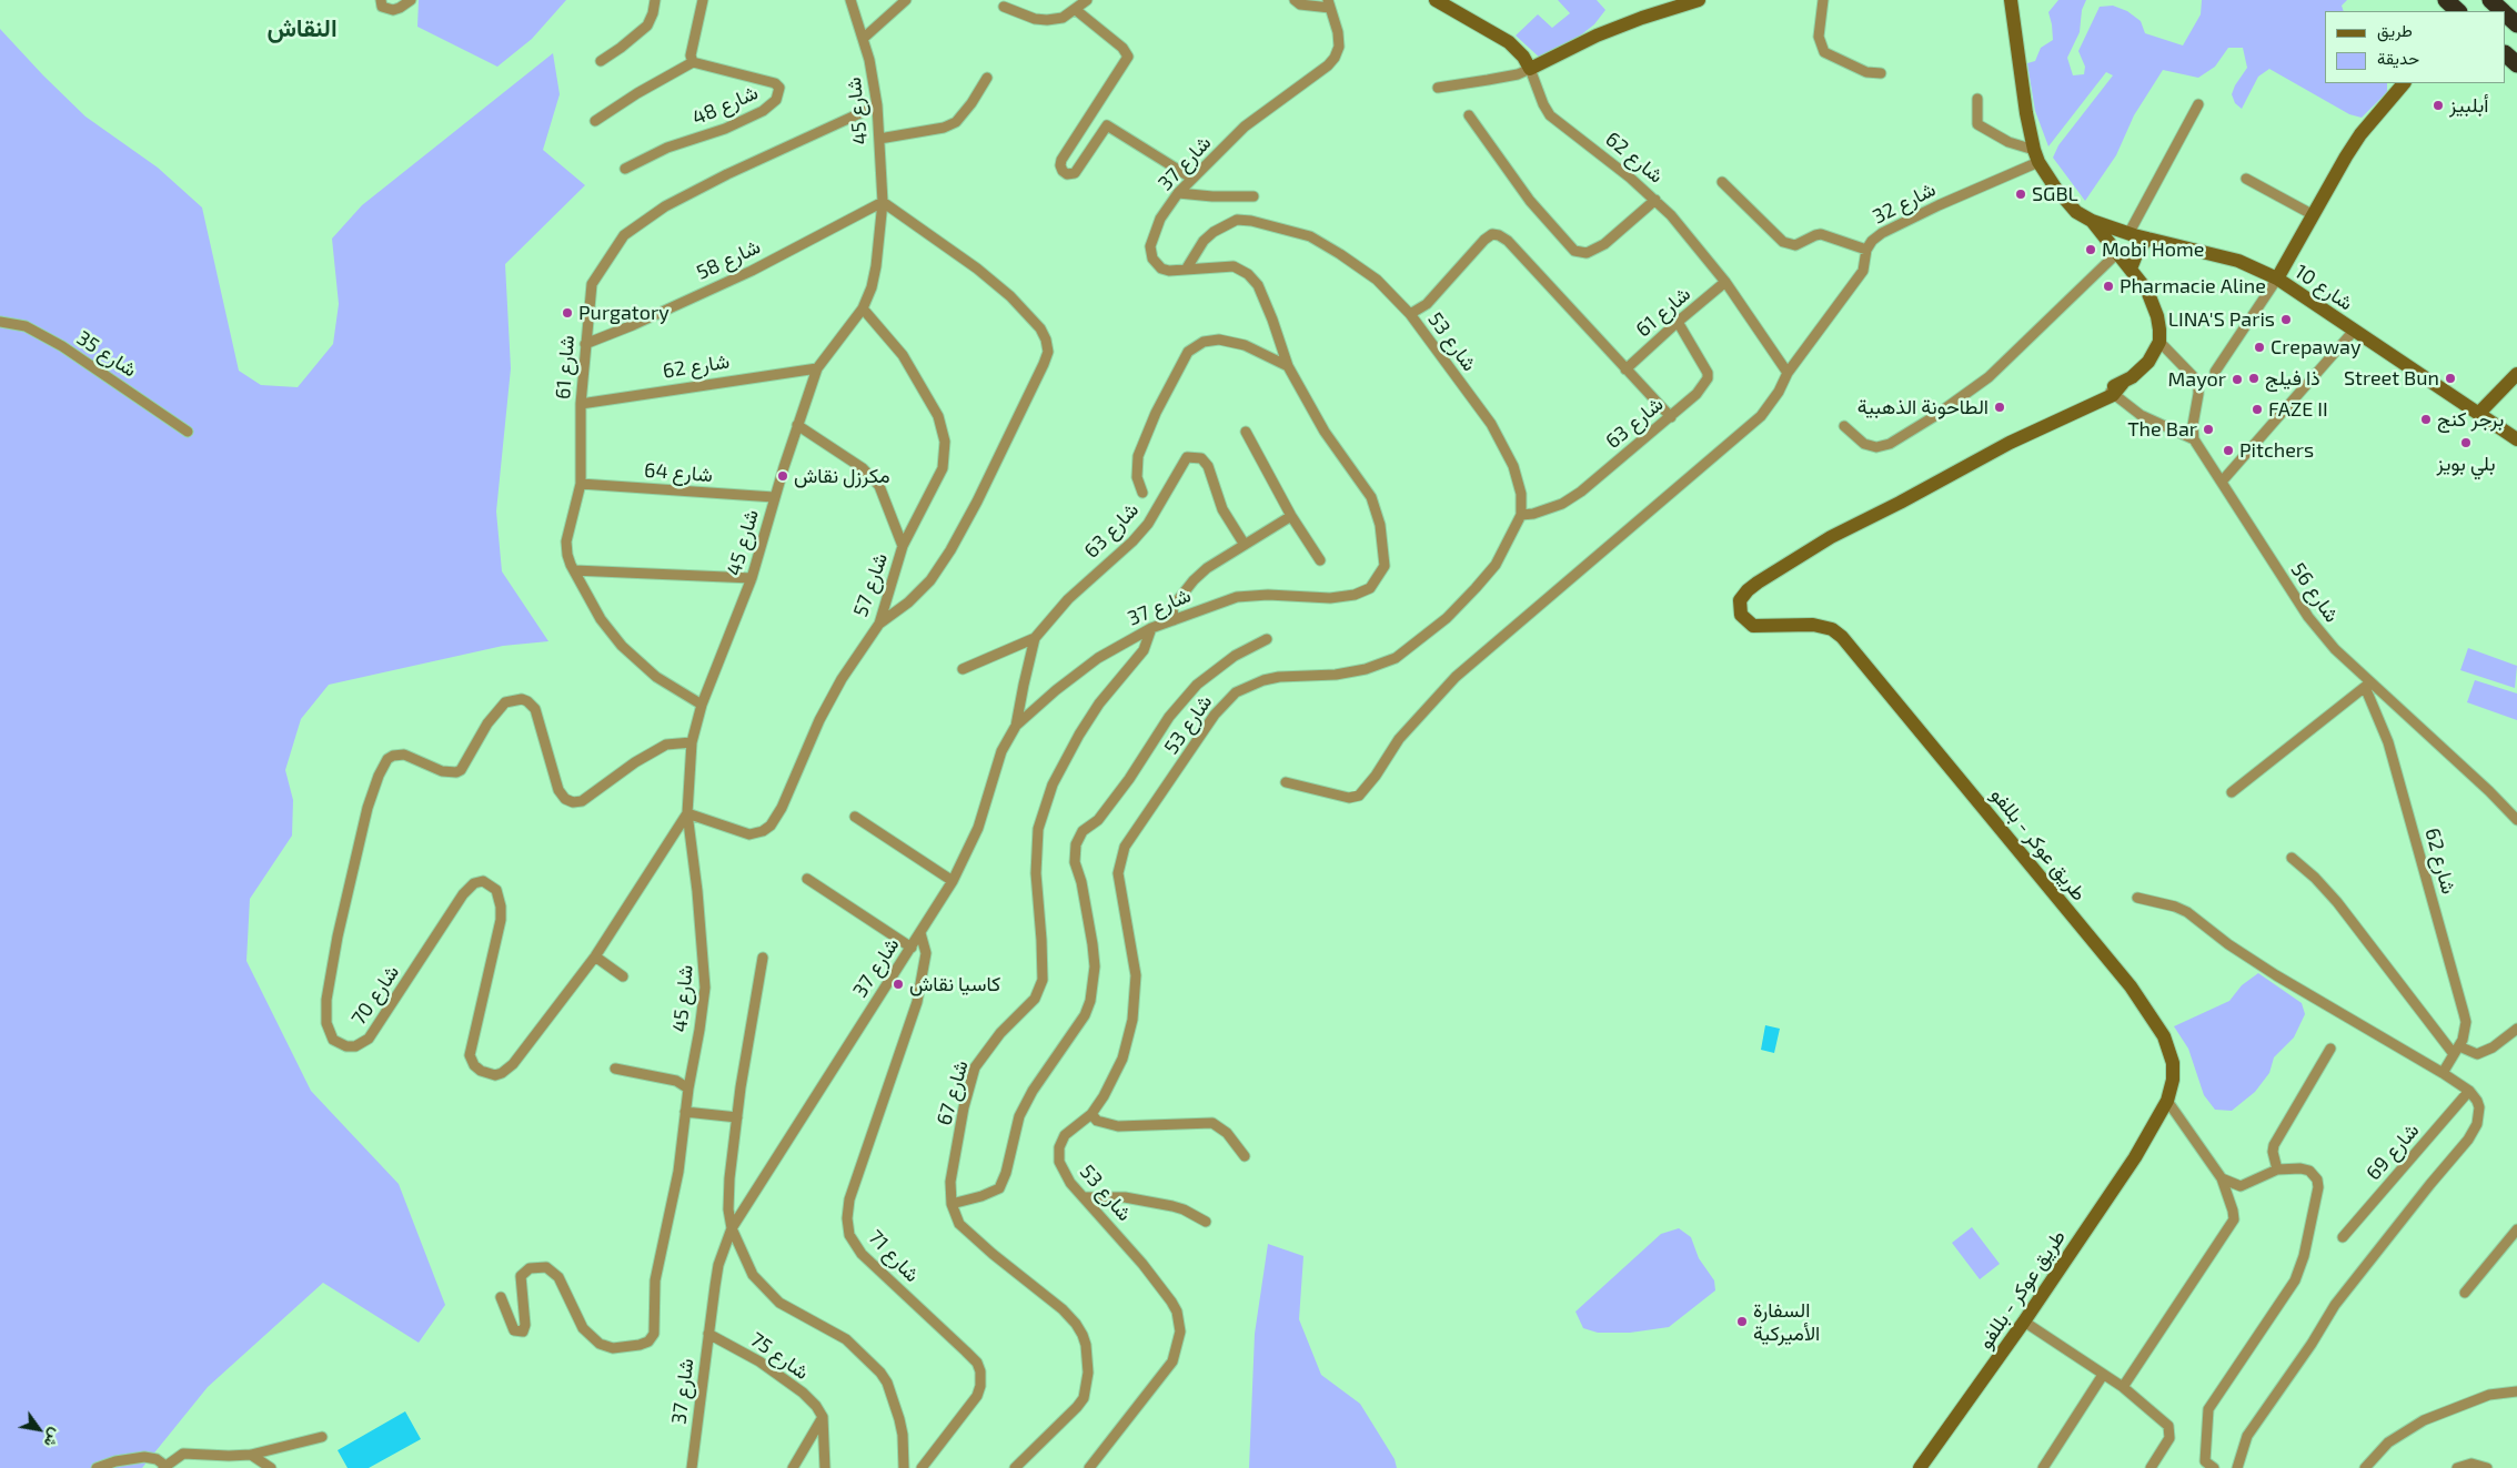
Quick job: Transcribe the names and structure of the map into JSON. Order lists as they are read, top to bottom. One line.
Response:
{"streets":{"street":["شارع 48","شارع 45","شارع 62","شارع 37","شارع 32","شارع 58","شارع 10","شارع 61","شارع 53","شارع 35","شارع 63","شارع 64","شارع 57","شارع 56","طريق عوكر - بللفو","شارع 70","شارع 67","شارع 69","شارع 71","شارع 75"]},"crossings":[["شارع 45","شارع 62"],["شارع 45","شارع 58"],["شارع 45","شارع 61"],["شارع 45","شارع 64"],["شارع 45","شارع 57"],["شارع 45","شارع 70"],["شارع 62","شارع 32"],["شارع 62","شارع 61"],["شارع 62","شارع 56"],["شارع 37","شارع 53"],["شارع 37","شارع 63"],["شارع 37","شارع 67"],["شارع 37","شارع 71"],["شارع 37","شارع 75"],["شارع 58","شارع 61"],["شارع 61","شارع 63"],["شارع 61","شارع 64"],["شارع 53","شارع 63"],["شارع 57","شارع 70"]],"districts":["النقاش"],"places":["أبلبيز","SGBL","Mobi Home","Pharmacie Aline","Purgatory","LINA'S Paris","Crepaway","ذا فيلج","Street Bun","Mayor","الطاحونة الذهبية","FAZE II","برجر كنج","The Bar","بلي بويز","Pitchers","مكرزل نقاش","كاسيا نقاش","السفارة الأميركية"],"legend":["طريق","حديقة"],"north":"bottom right"}
